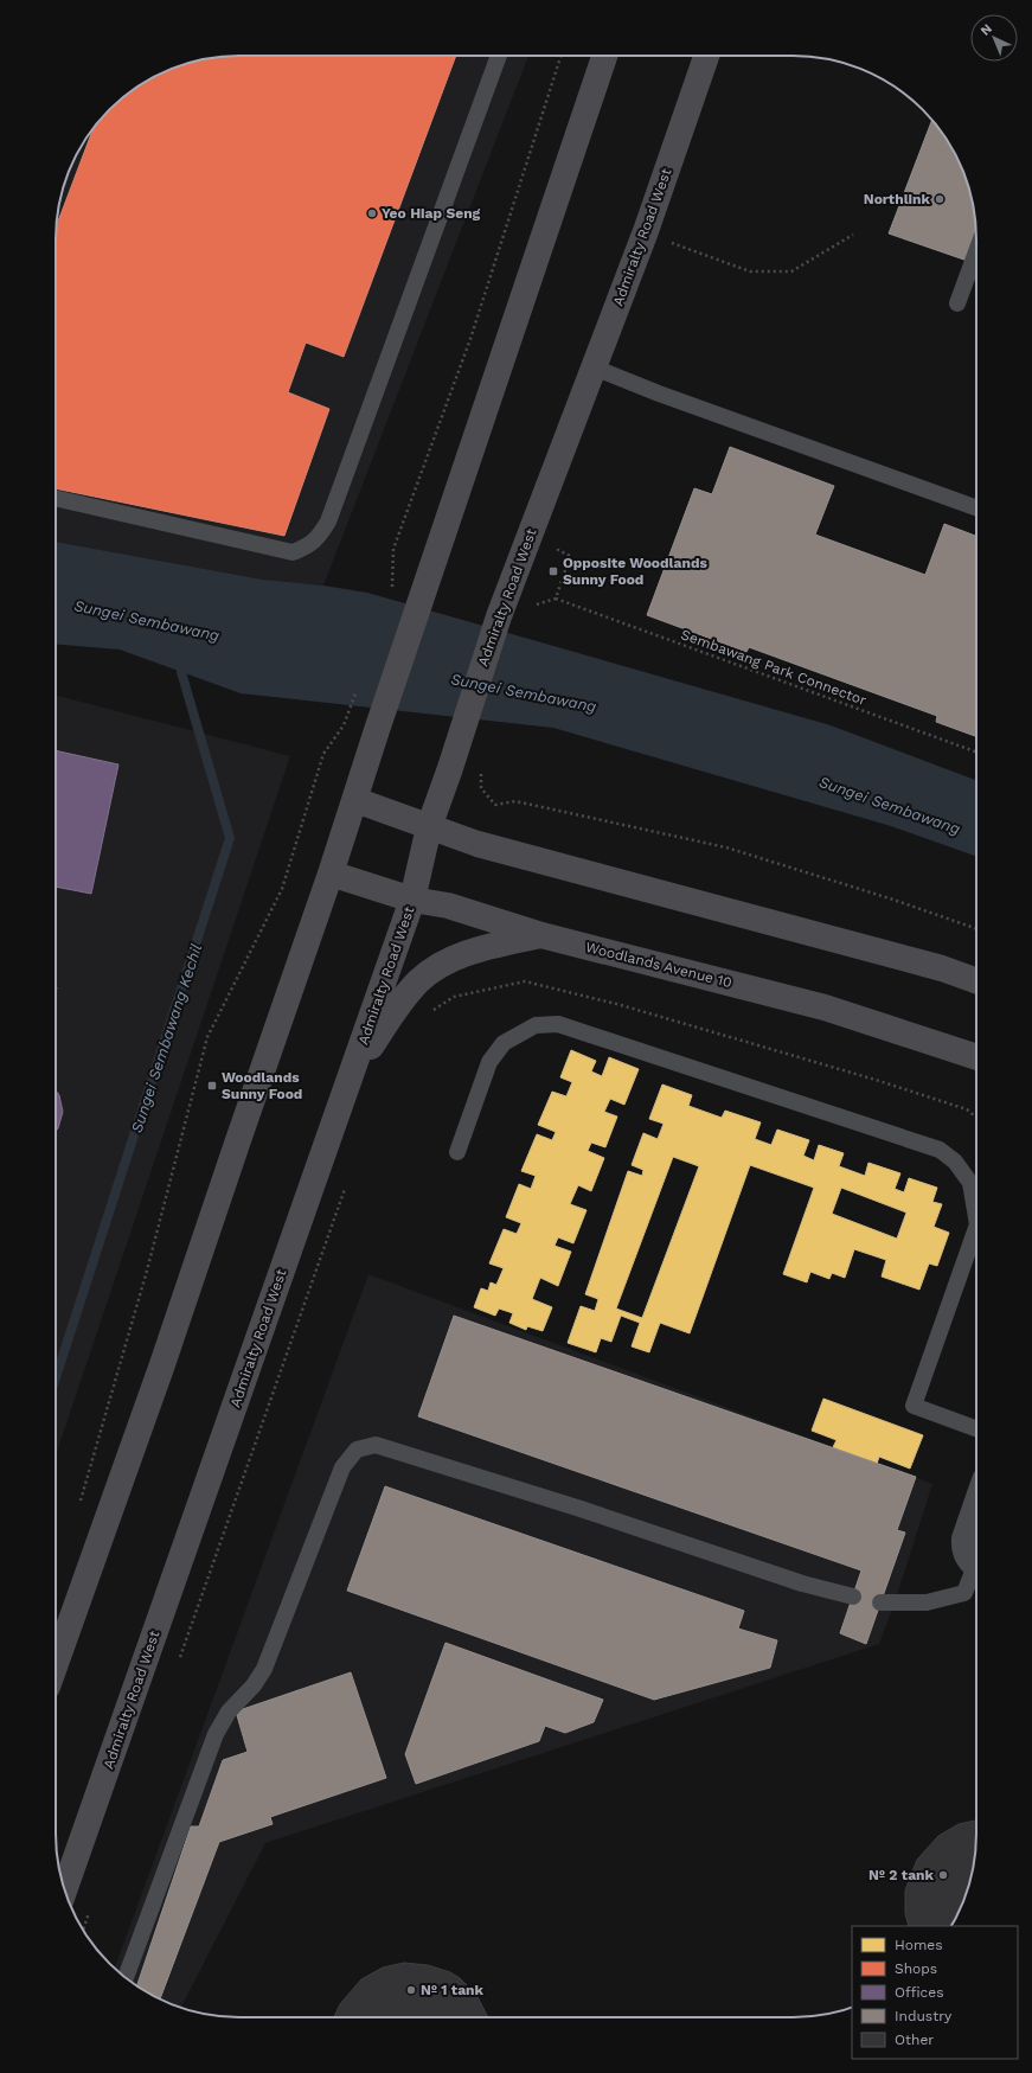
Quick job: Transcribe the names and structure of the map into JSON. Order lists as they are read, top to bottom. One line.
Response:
{"streets":{"main road":["Admiralty Road West","Woodlands Avenue 10"],"path":["Sembawang Park Connector"]},"crossings":[["Admiralty Road West","Woodlands Avenue 10"]],"water":["Sungei Sembawang","Sungei Sembawang Kechil"],"places":{"other":["Northlink","Yeo Hiap Seng","№ 2 tank","№ 1 tank"],"transit":["Opposite Woodlands Sunny Food","Woodlands Sunny Food"]},"legend":["Homes","Shops","Offices","Industry","Other"],"north":"top left"}
